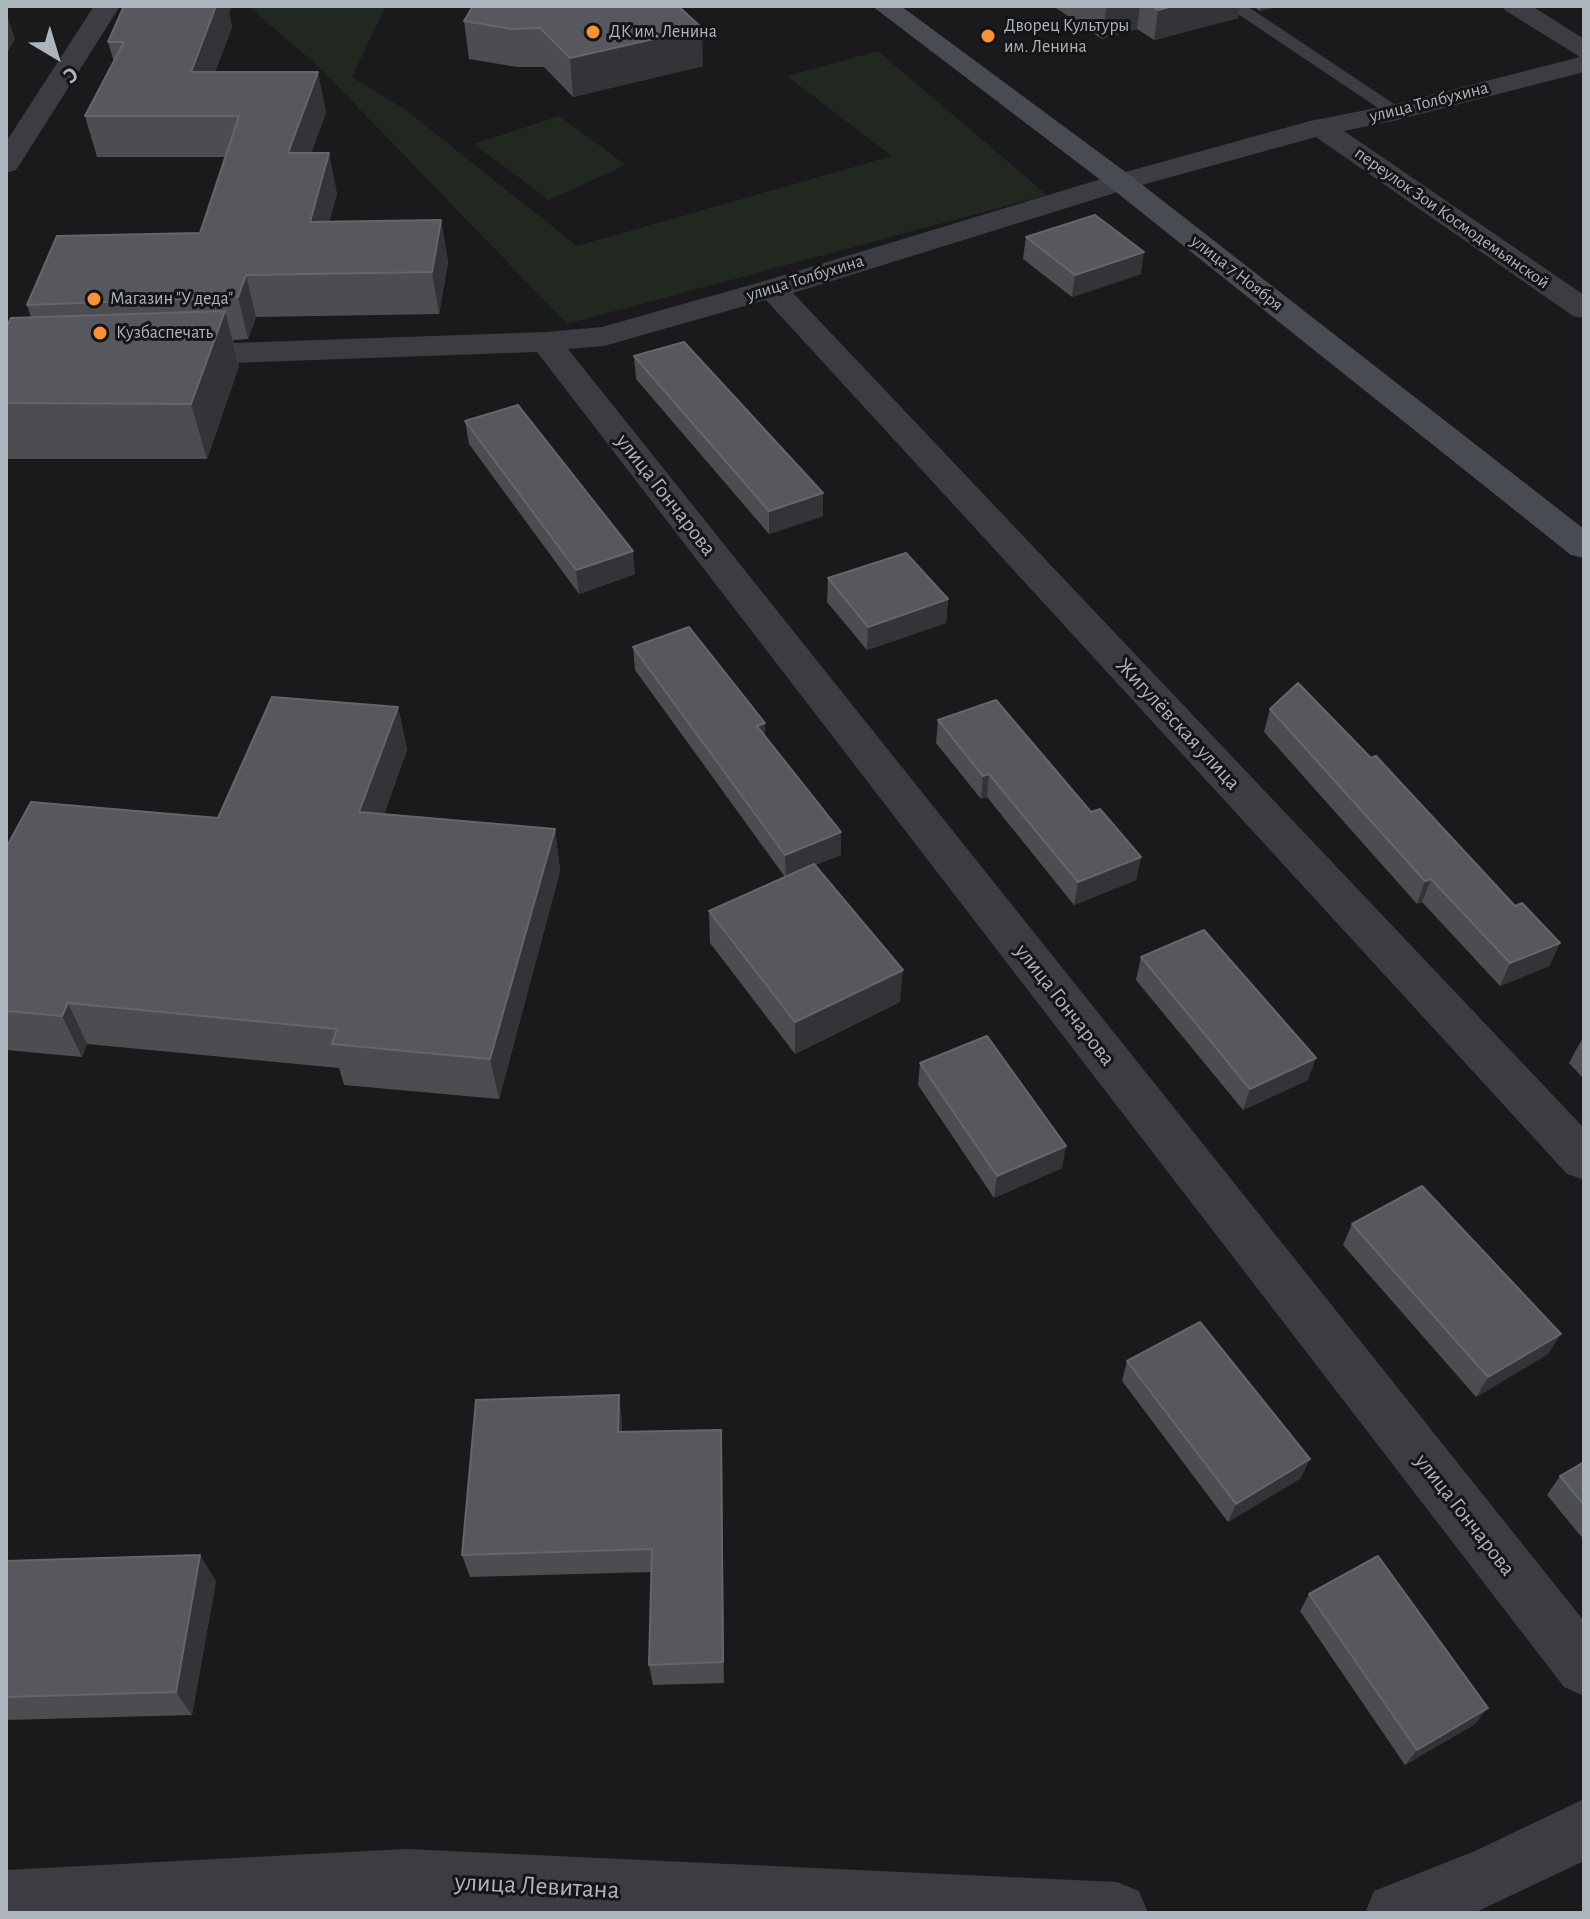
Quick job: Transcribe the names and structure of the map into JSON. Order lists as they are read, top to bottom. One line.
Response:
{"streets":{"street":["улица Толбухина","переулок Зои Космодемьянской","улица 7 Ноября","улица Гончарова","Жигулёвская улица","улица Левитана"]},"crossings":[["улица Толбухина","переулок Зои Космодемьянской"],["улица Толбухина","улица 7 Ноября"],["улица Толбухина","улица Гончарова"],["улица Толбухина","Жигулёвская улица"]],"places":["ДК им. Ленина","Дворец Культуры им. Ленина","Магазин \"У деда\"","Кузбаспечать"],"north":"bottom right"}
